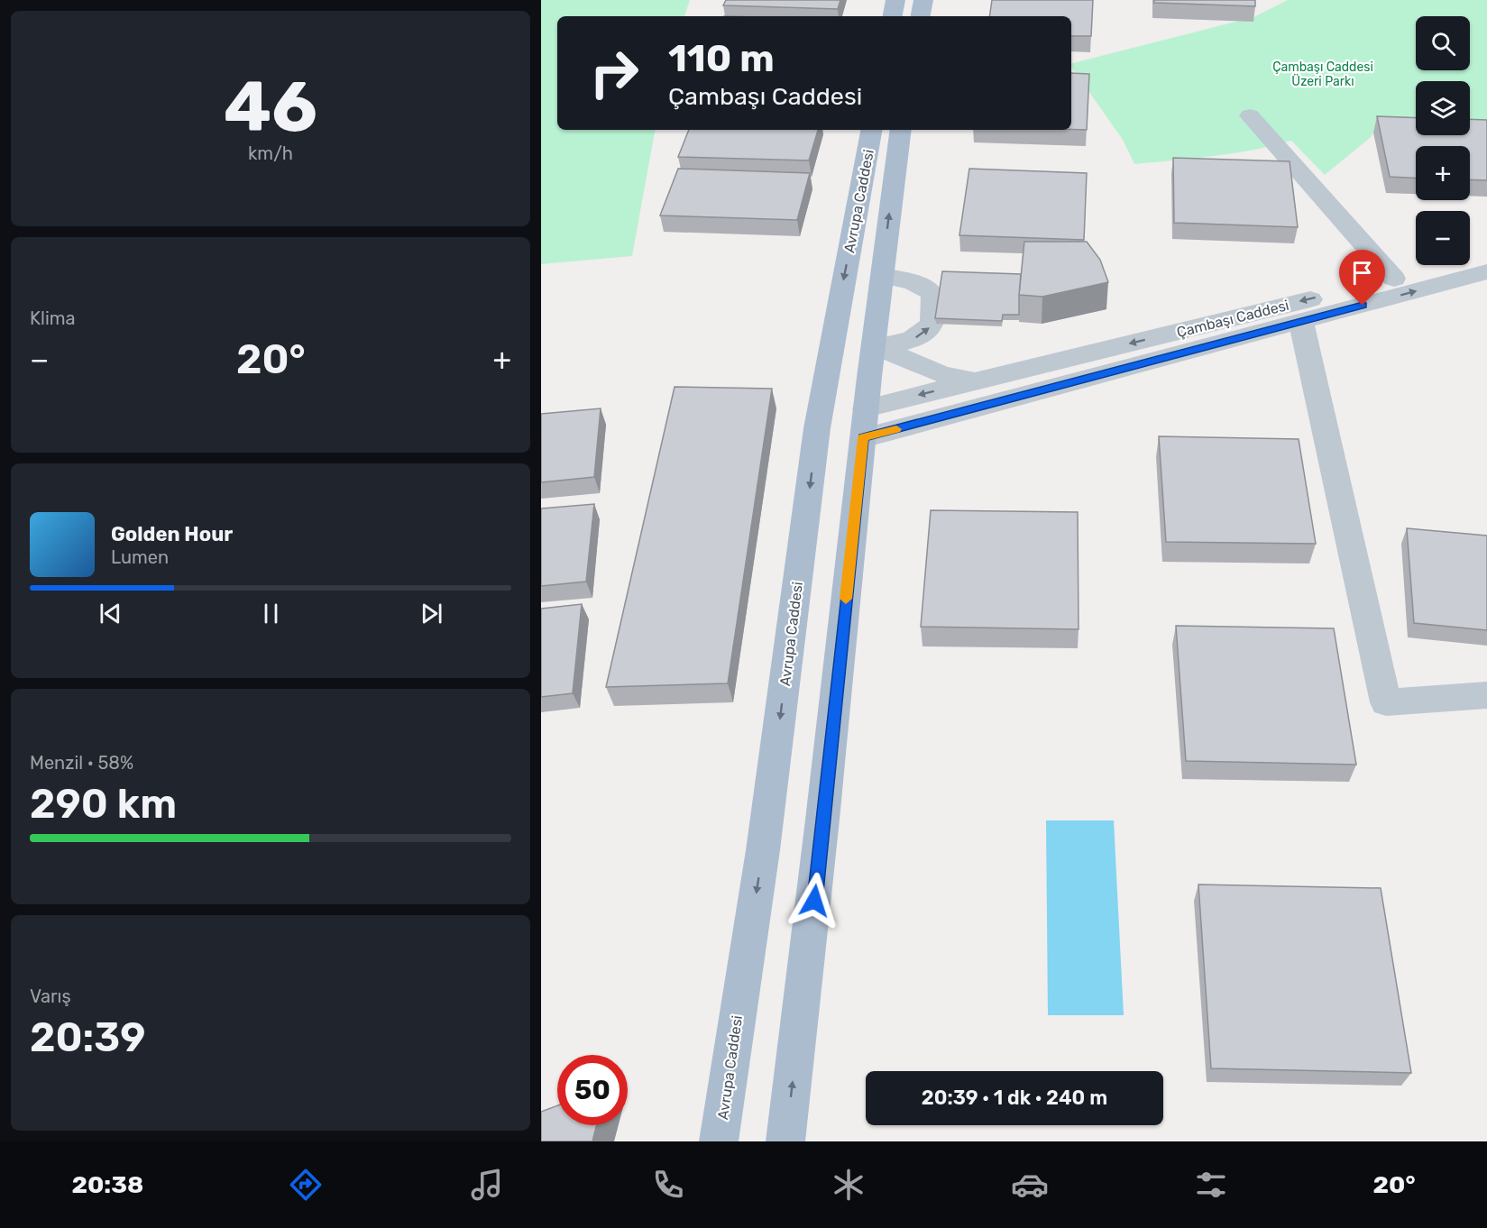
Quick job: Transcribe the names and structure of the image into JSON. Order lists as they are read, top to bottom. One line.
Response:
{"streets":{"main road":["Avrupa Caddesi"],"street":["Çambaşı Caddesi"]},"crossings":[["Avrupa Caddesi","Çambaşı Caddesi"]],"parks":["Çambaşı Caddesi Üzeri Parkı"],"page":{"tile":[["46","km/h"],"Klima",["Menzil · 58%","290 km"],["Varış","20:39"]],"map_buttons":["+","−"],"turn":["110 m","Çambaşı Caddesi"],"heat":["−","20°","+"],"song":["Golden Hour","Lumen"],"limit":"50","trip":"20:39 · 1 dk · 240 m","tabs":["20:38","20°"]}}
